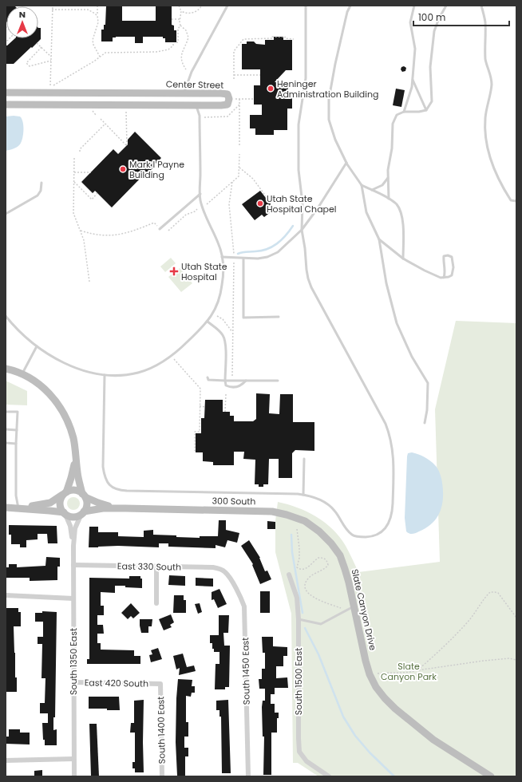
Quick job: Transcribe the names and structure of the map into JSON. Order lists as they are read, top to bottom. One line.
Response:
{"streets":{"street":["Center Street","300 South","East 330 South","Slate Canyon Drive","South 1350 East","South 1450 East","South 1500 East","East 420 South","South 1400 East"]},"crossings":[["300 South","Slate Canyon Drive"],["300 South","South 1350 East"],["East 330 South","South 1350 East"],["East 330 South","South 1450 East"],["South 1350 East","East 420 South"],["East 420 South","South 1400 East"]],"parks":["Slate Canyon Park"],"places":{"other":["Heninger Administration Building","Mark I Payne Building","Utah State Hospital Chapel"],"health":["Utah State Hospital"]},"scale_bar":"100 m","north":"top"}
